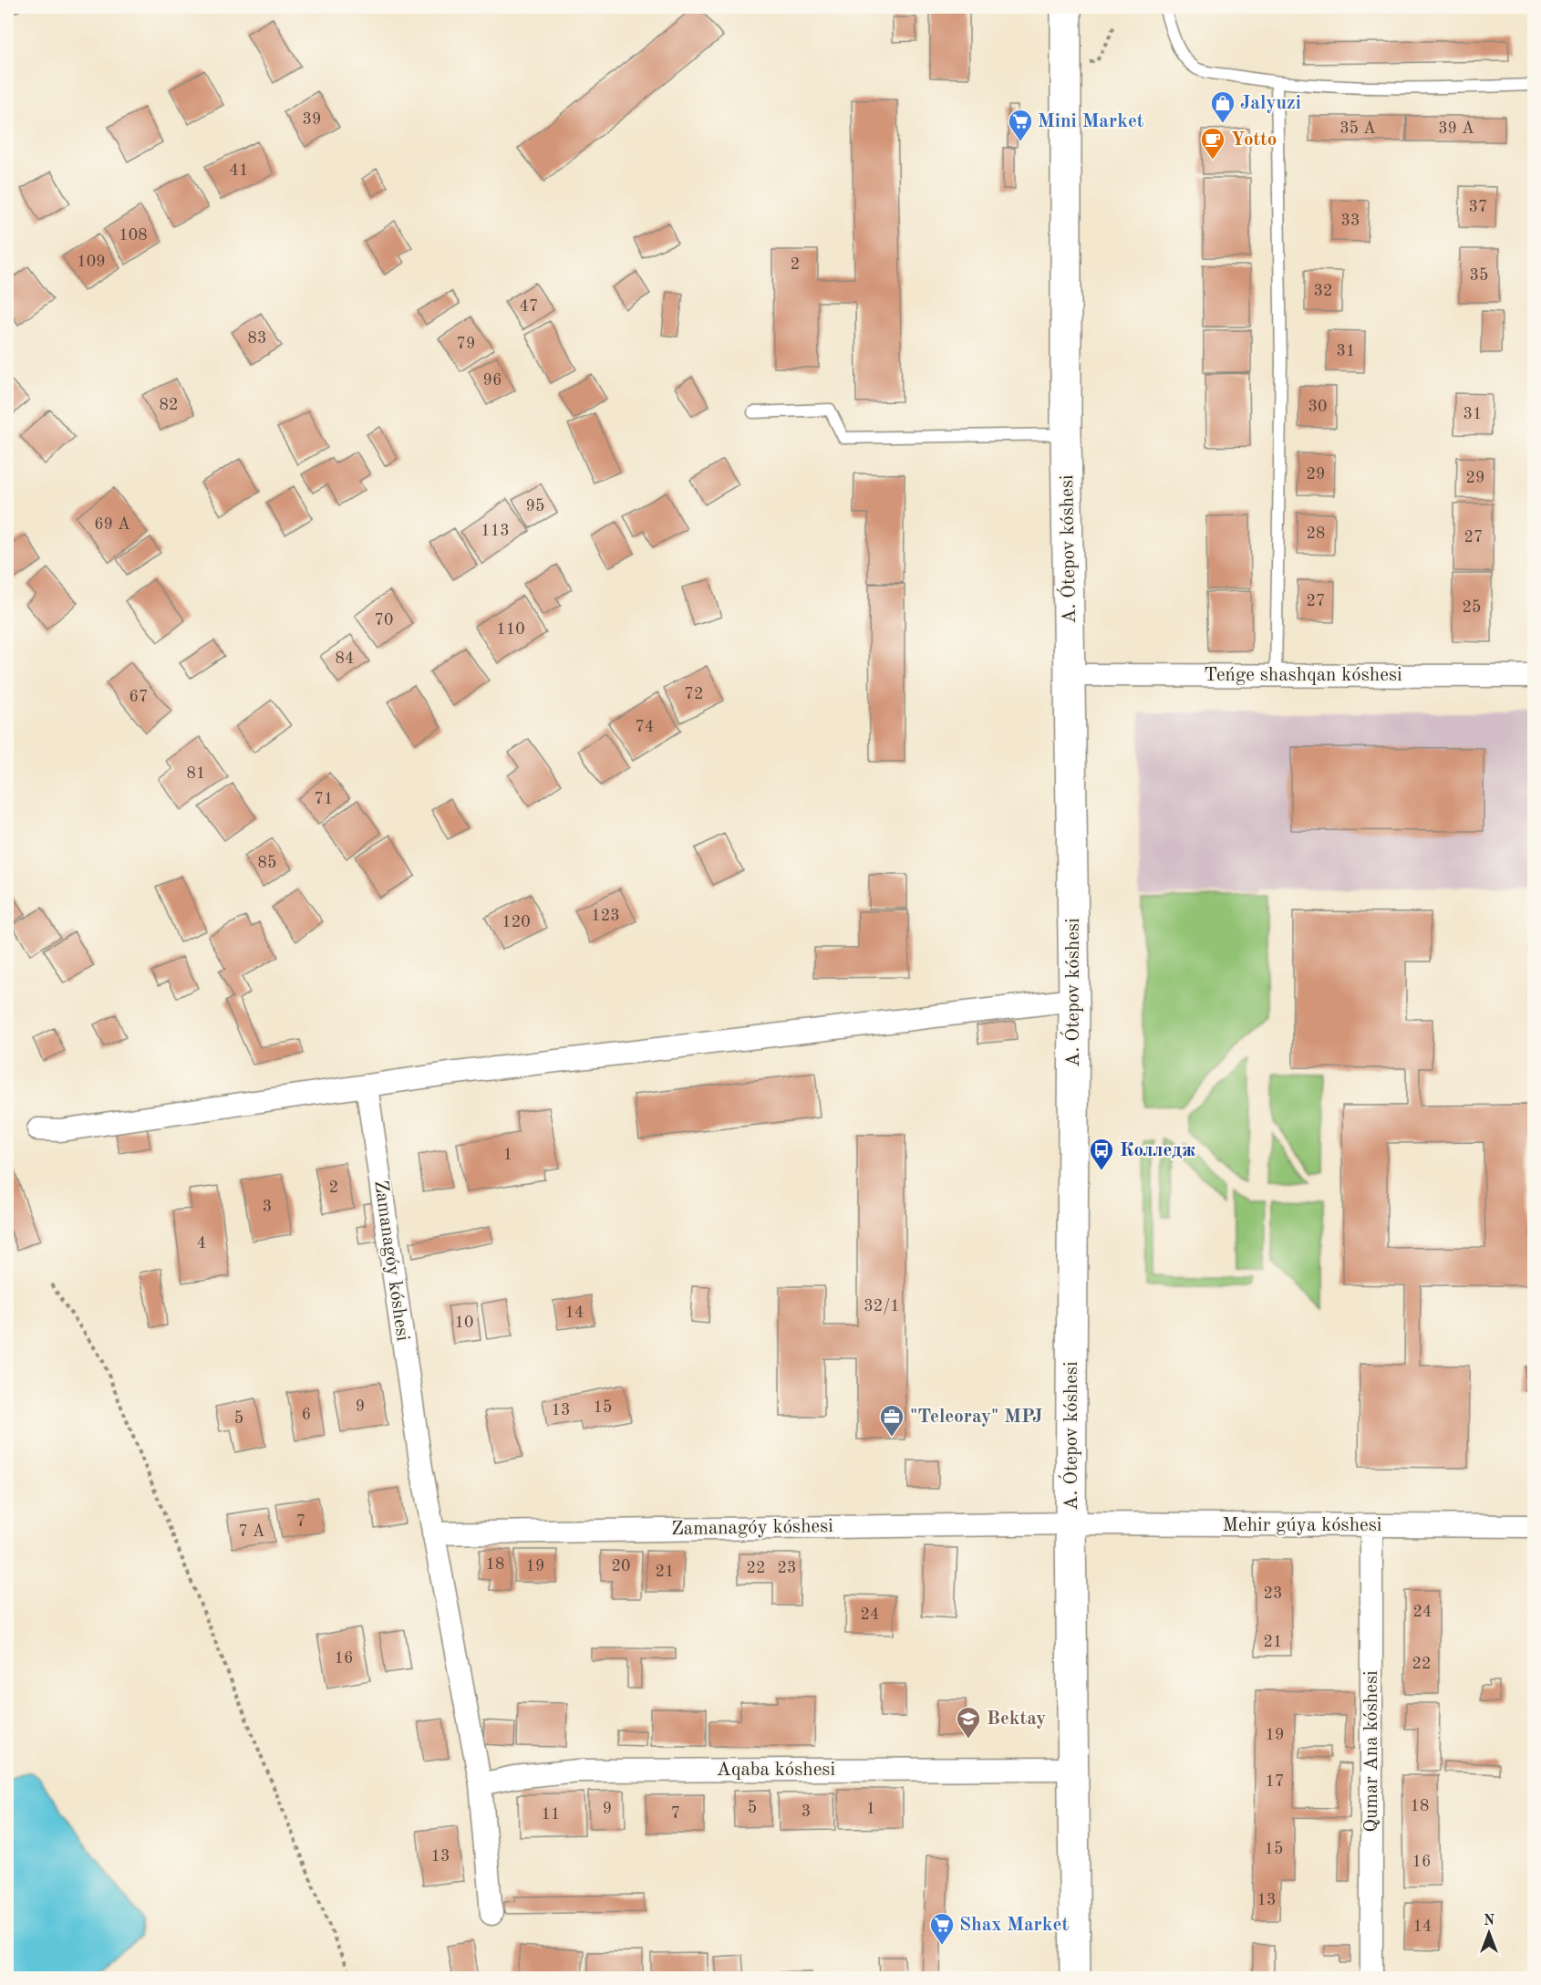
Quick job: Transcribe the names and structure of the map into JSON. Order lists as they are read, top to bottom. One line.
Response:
{"streets":{"main road":["A. Ótepov kóshesi"],"street":["Teńge shashqan kóshesi","Zamanagóy kóshesi","Mehir gúyа kóshesi","Qumar Ana kóshesi","Aqaba kóshesi"]},"crossings":[["A. Ótepov kóshesi","Teńge shashqan kóshesi"],["A. Ótepov kóshesi","Zamanagóy kóshesi"],["A. Ótepov kóshesi","Mehir gúyа kóshesi"],["A. Ótepov kóshesi","Aqaba kóshesi"],["Zamanagóy kóshesi","Mehir gúyа kóshesi"],["Zamanagóy kóshesi","Aqaba kóshesi"],["Mehir gúyа kóshesi","Qumar Ana kóshesi"]],"places":{"shop":["Jalyuzi"],"supermarket":["Mini Market","Shax Market"],"cafe":["Yotto"],"bus stop":["Колледж"],"office":["\"Teleoray\" MPJ"],"school or university":["Bektay"]},"house_numbers":["39","35 А","39 А","41","37","33","108","109","2","35","32","47","83","79","31","96","82","30","31","29","29","95","69 А","113","28","27","27","25","70","110","84","72","67","74","81","71","85","123","120","1","2","3","4","32/1","14","10","9","15","13","6","5","7","7 А","18","19","20","22","23","21","23","24","24","21","16","22","19","17","18","5","9","1","3","7","11","15","13","16","13","14"],"north":"top"}
